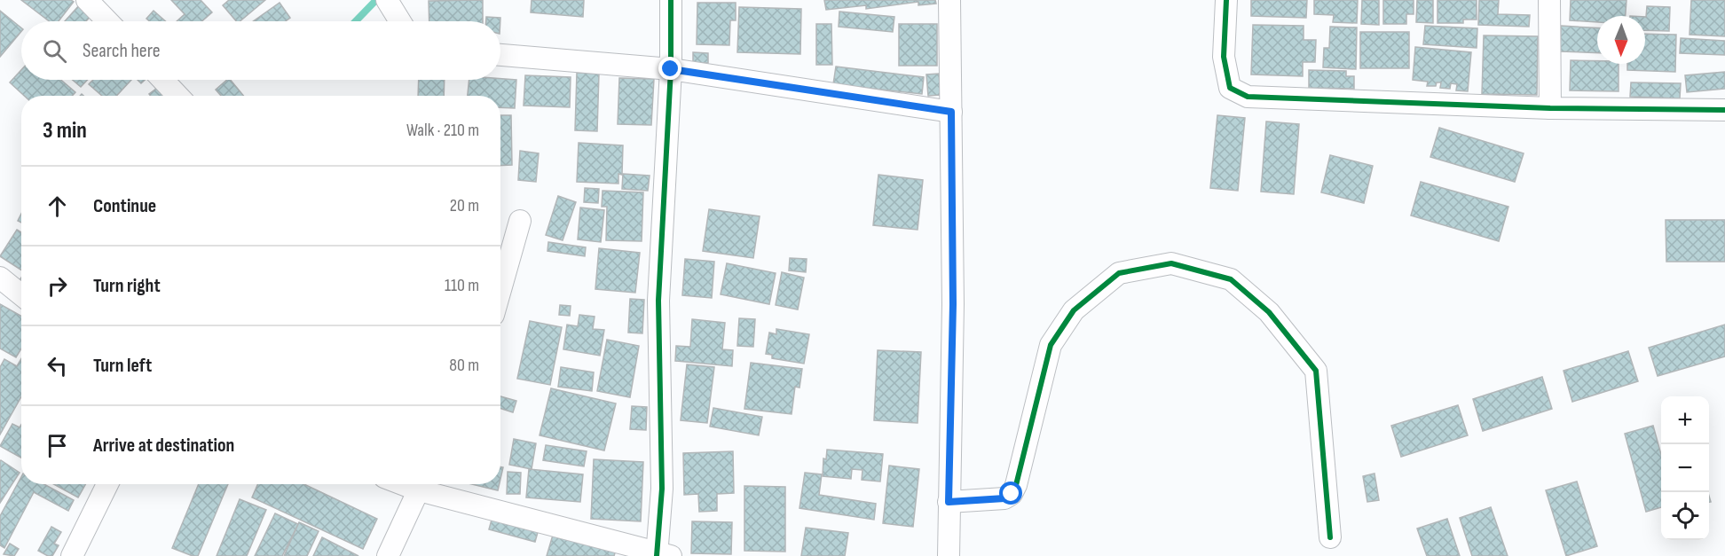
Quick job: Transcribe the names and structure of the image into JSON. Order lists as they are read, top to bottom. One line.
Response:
{"north":"bottom","page":{"search":"Search here","heading":["3 min","Walk · 210 m"],"list":[["Continue","20 m"],["Turn right","110 m"],["Turn left","80 m"],"Arrive at destination"],"map_buttons":["+","−"]}}
